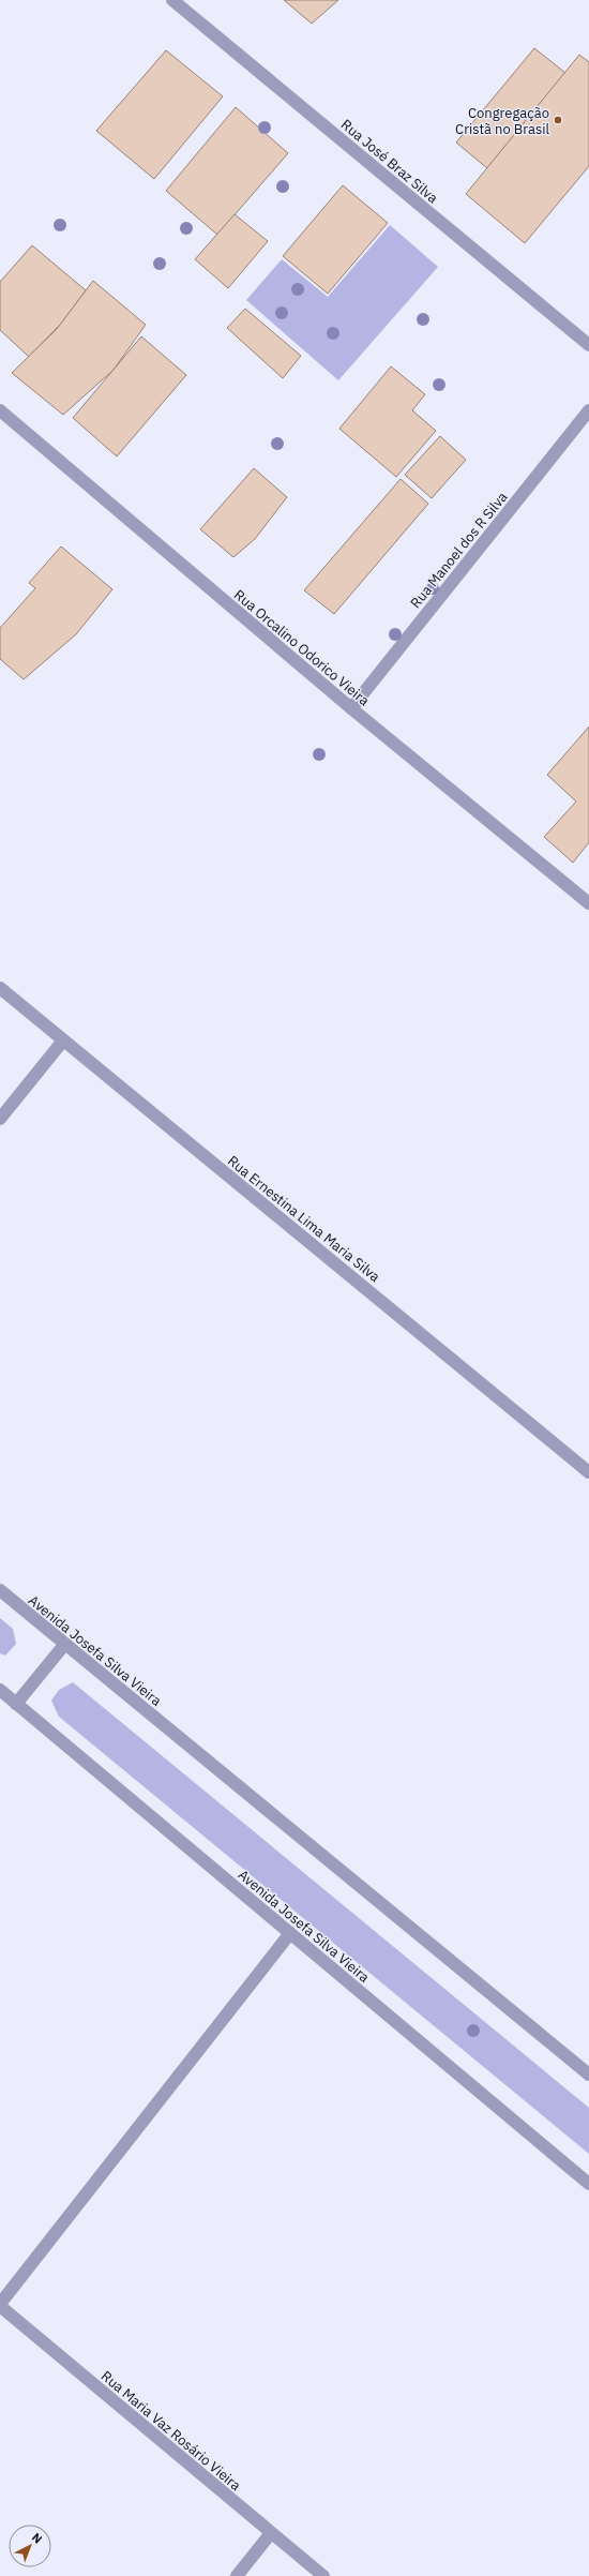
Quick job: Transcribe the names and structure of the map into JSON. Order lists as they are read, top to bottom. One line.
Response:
{"streets":{"street":["Rua José Braz Silva","Rua Manoel dos R Silva","Rua Orcalino Odorico Vieira","Rua Ernestina Lima Maria Silva","Avenida Josefa Silva Vieira","Rua Maria Vaz Rosário Vieira"]},"crossings":[["Rua Manoel dos R Silva","Rua Orcalino Odorico Vieira"]],"places":["Congregação Cristã no Brasil"],"north":"top right"}
